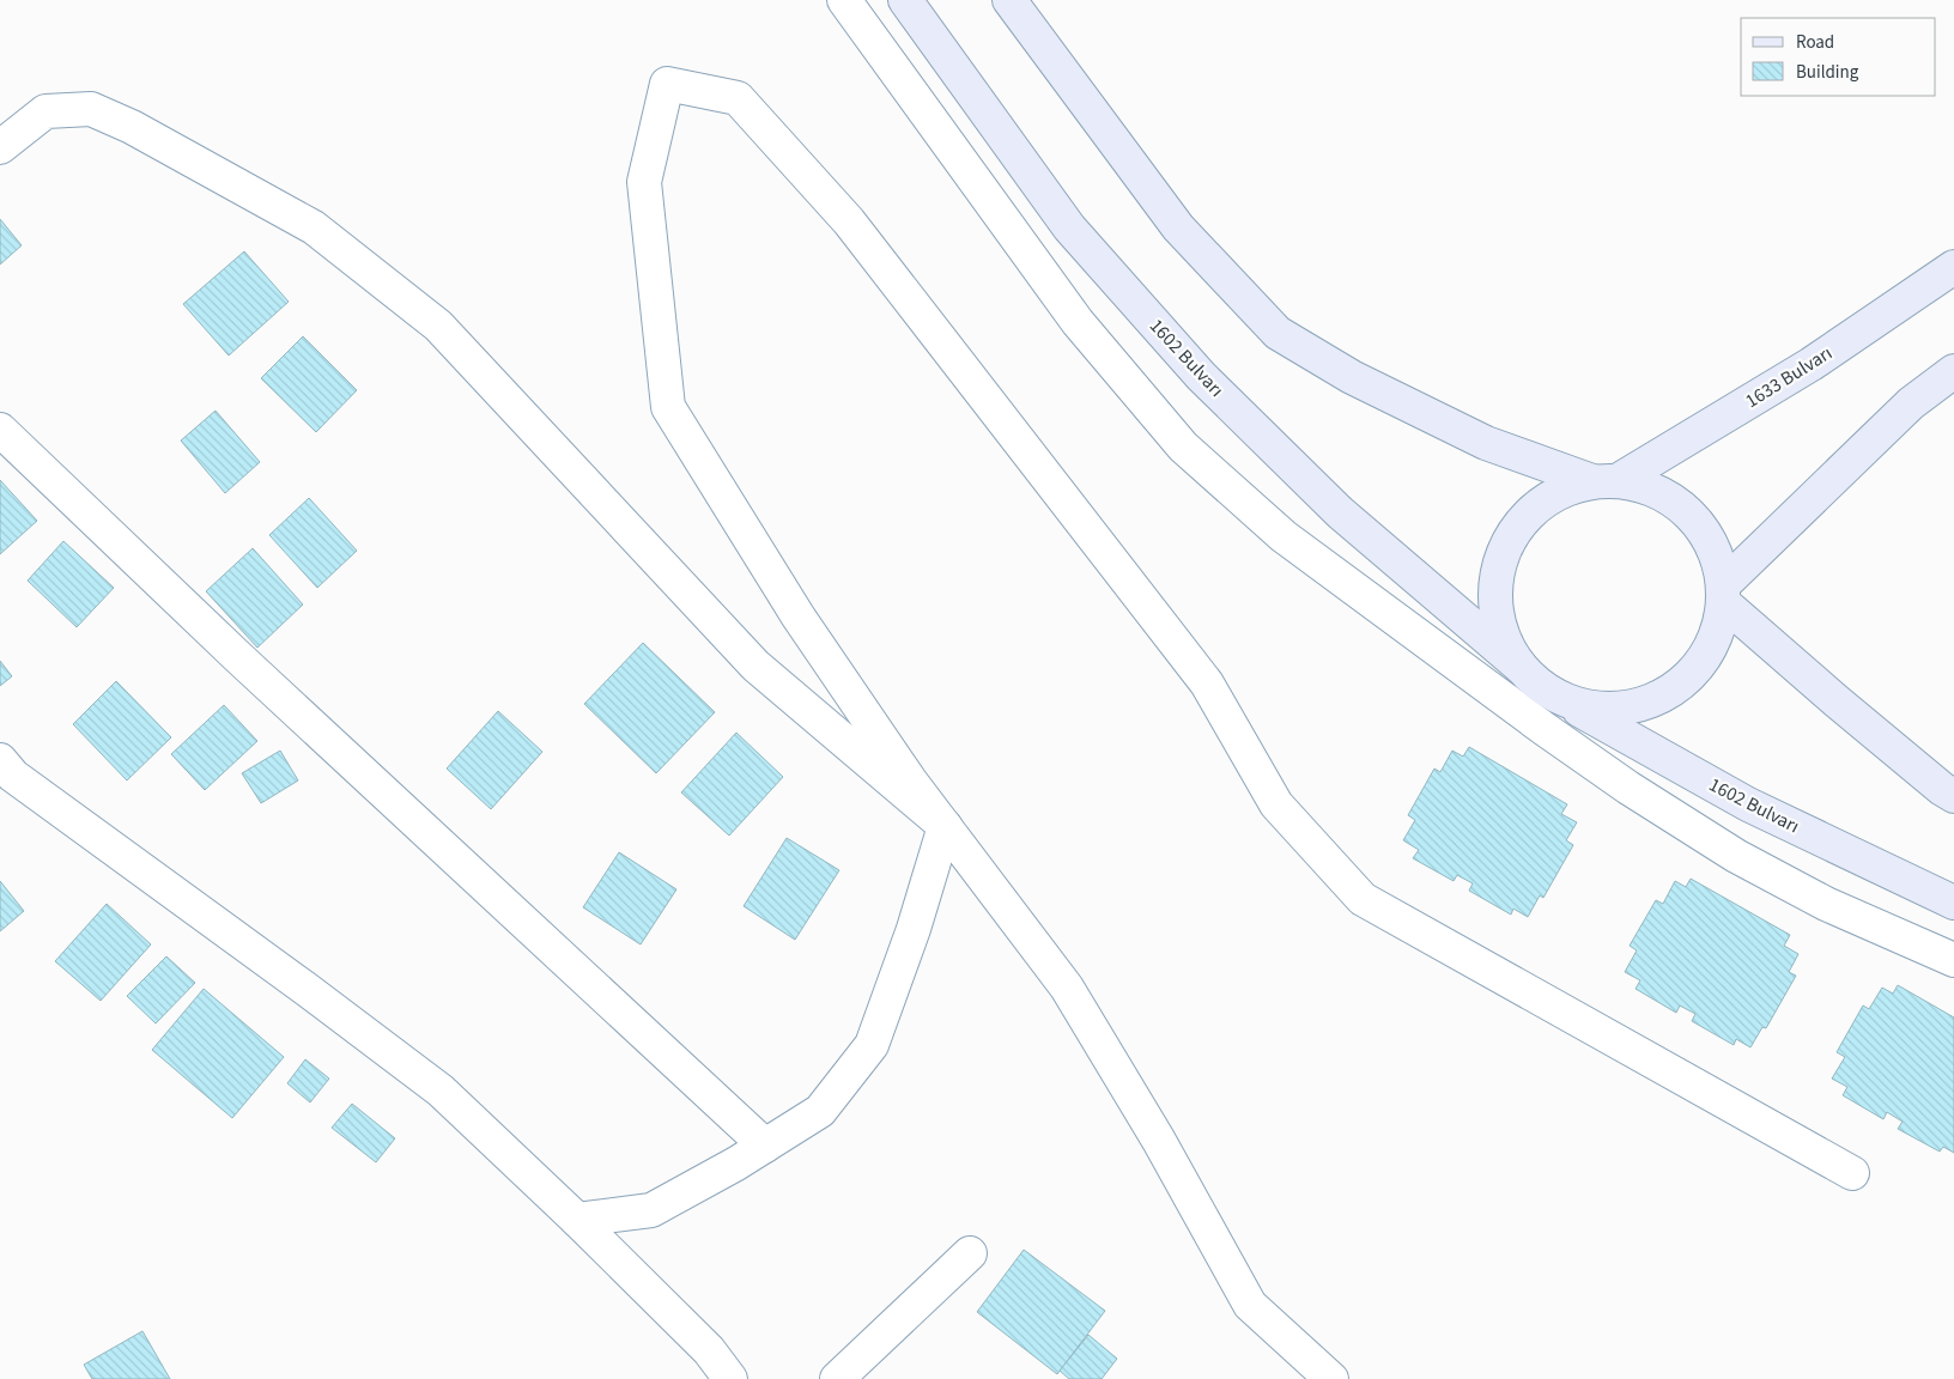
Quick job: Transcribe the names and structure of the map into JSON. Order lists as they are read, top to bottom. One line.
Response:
{"streets":{"street":["1602 Bulvarı","1633 Bulvarı"]},"crossings":[["1602 Bulvarı","1633 Bulvarı"]],"legend":["Road","Building"]}
